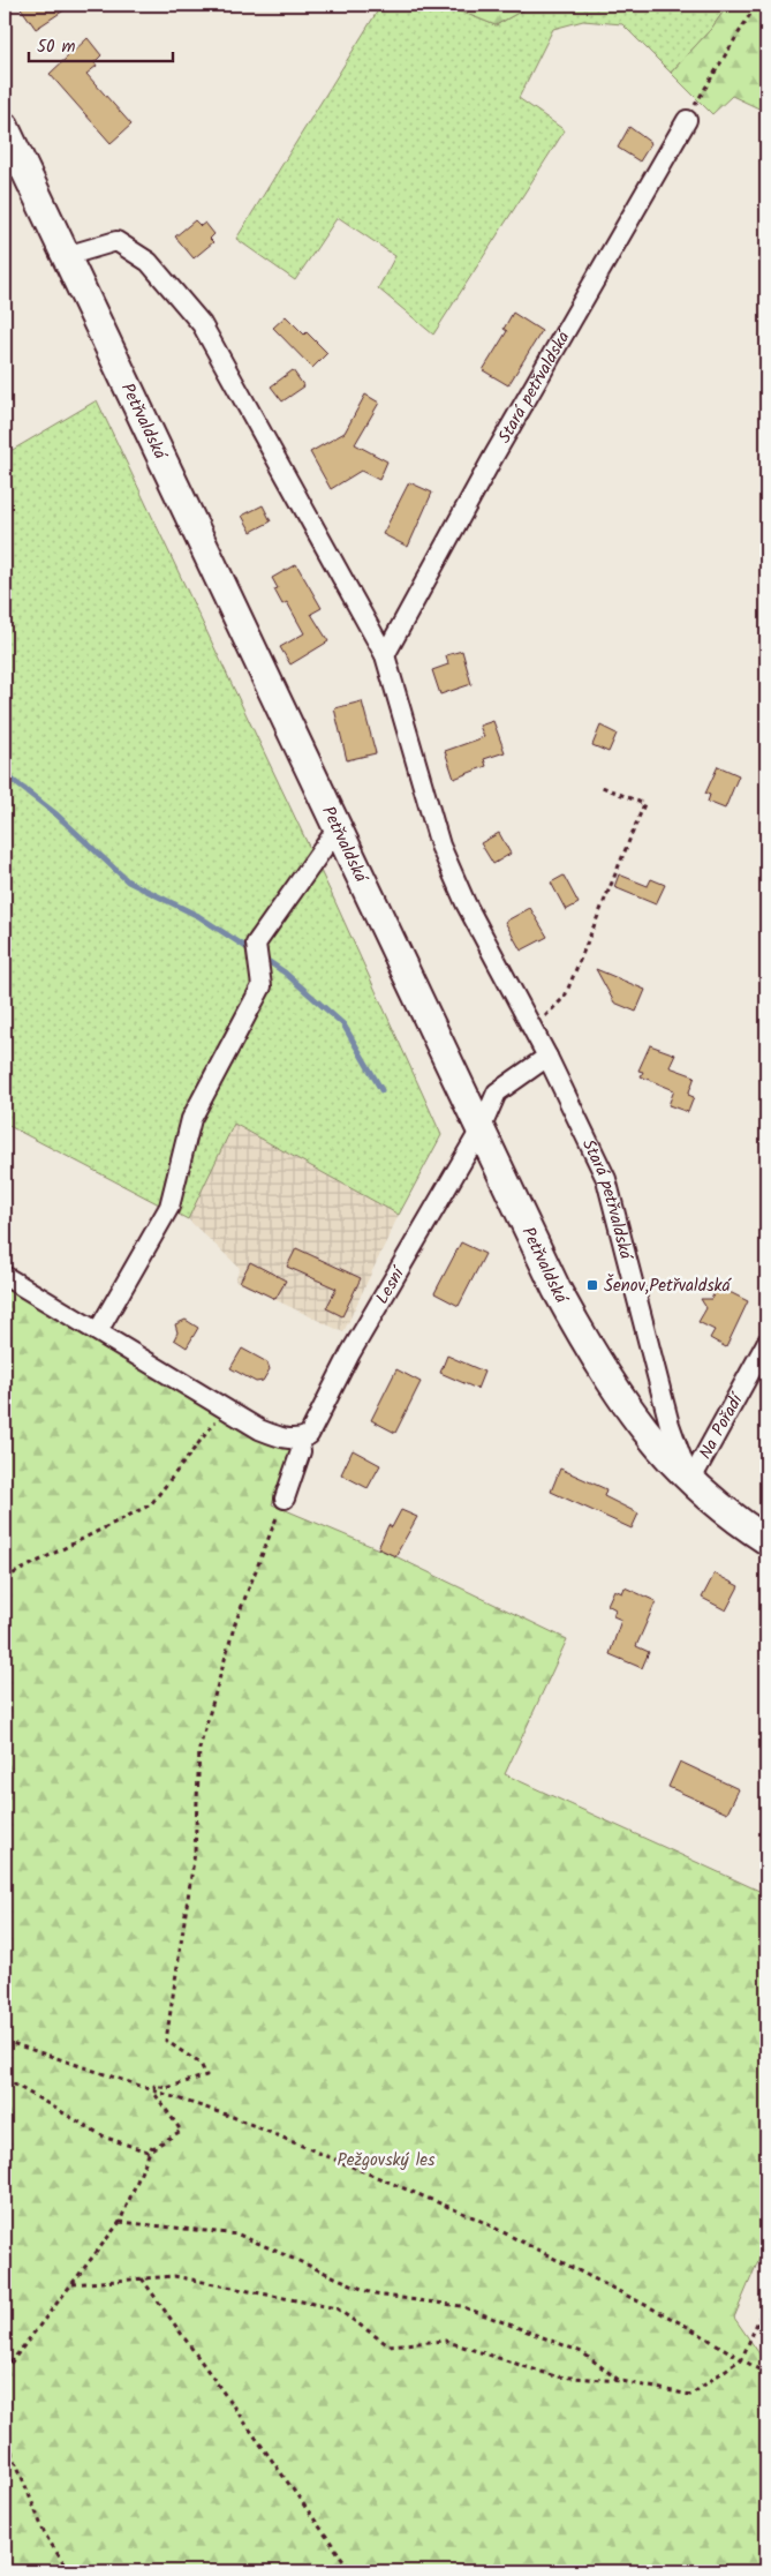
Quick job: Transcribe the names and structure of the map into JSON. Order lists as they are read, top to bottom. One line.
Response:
{"streets":{"main road":["Petřvaldská"],"street":["Stará petřvaldská","Lesní","Na Pořadí"]},"crossings":[["Stará petřvaldská","Petřvaldská"],["Stará petřvaldská","Na Pořadí"],["Petřvaldská","Lesní"],["Petřvaldská","Na Pořadí"]],"parks":["Pežgovský les"],"places":{"transit":["Šenov,Petřvaldská"]},"scale_bar":"50 m"}
